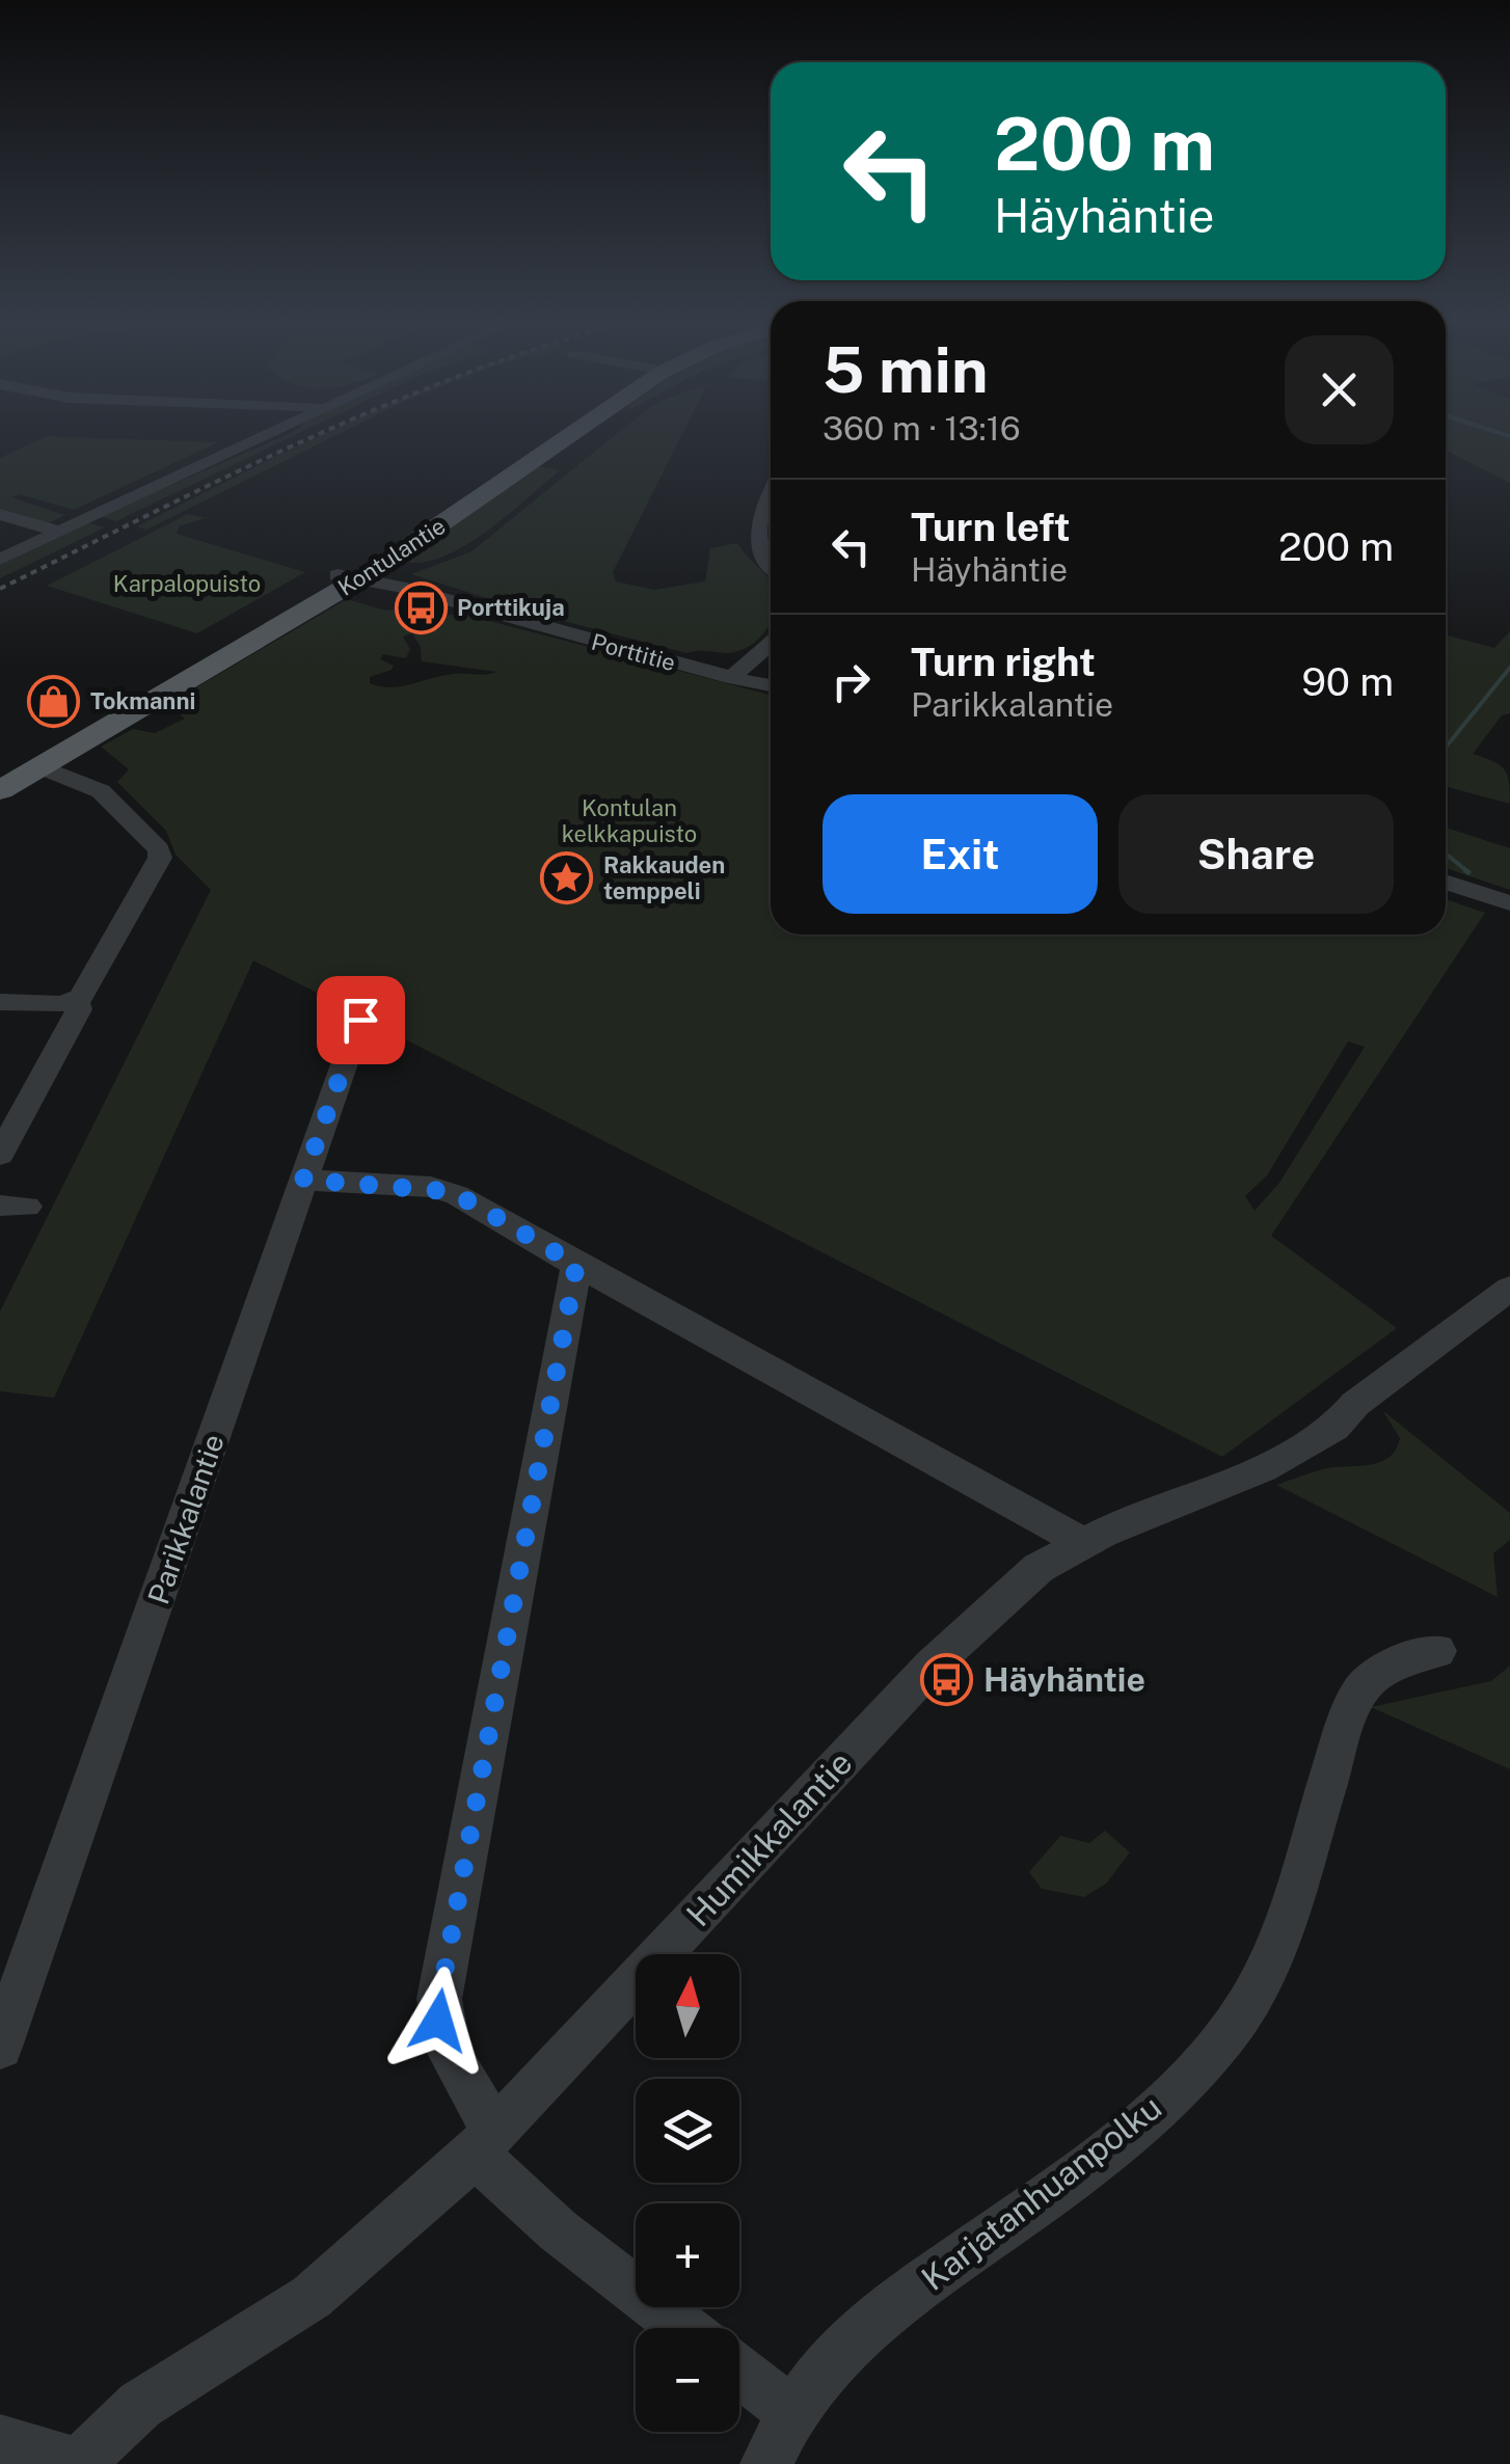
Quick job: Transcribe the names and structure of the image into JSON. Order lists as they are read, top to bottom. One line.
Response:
{"streets":{"main road":["Kontulantie"],"street":["Porttitie","Parikkalantie","Humikkalantie","Karjatanhuanpolku"]},"crossings":[["Kontulantie","Porttitie"]],"parks":["Karpalopuisto","Kontulan kelkkapuisto"],"places":{"bus stop":["Porttikuja","Häyhäntie"],"shop":["Tokmanni"],"place":["Rakkauden temppeli"]},"north":"top","page":{"turn":["200 m","Häyhäntie"],"heading":["5 min","360 m · 13:16"],"list":[{"name":"Turn left","note":"Häyhäntie","value":"200 m"},{"name":"Turn right","note":"Parikkalantie","value":"90 m"}],"buttons":["Exit","Share"],"map_buttons":["+","−"]}}
